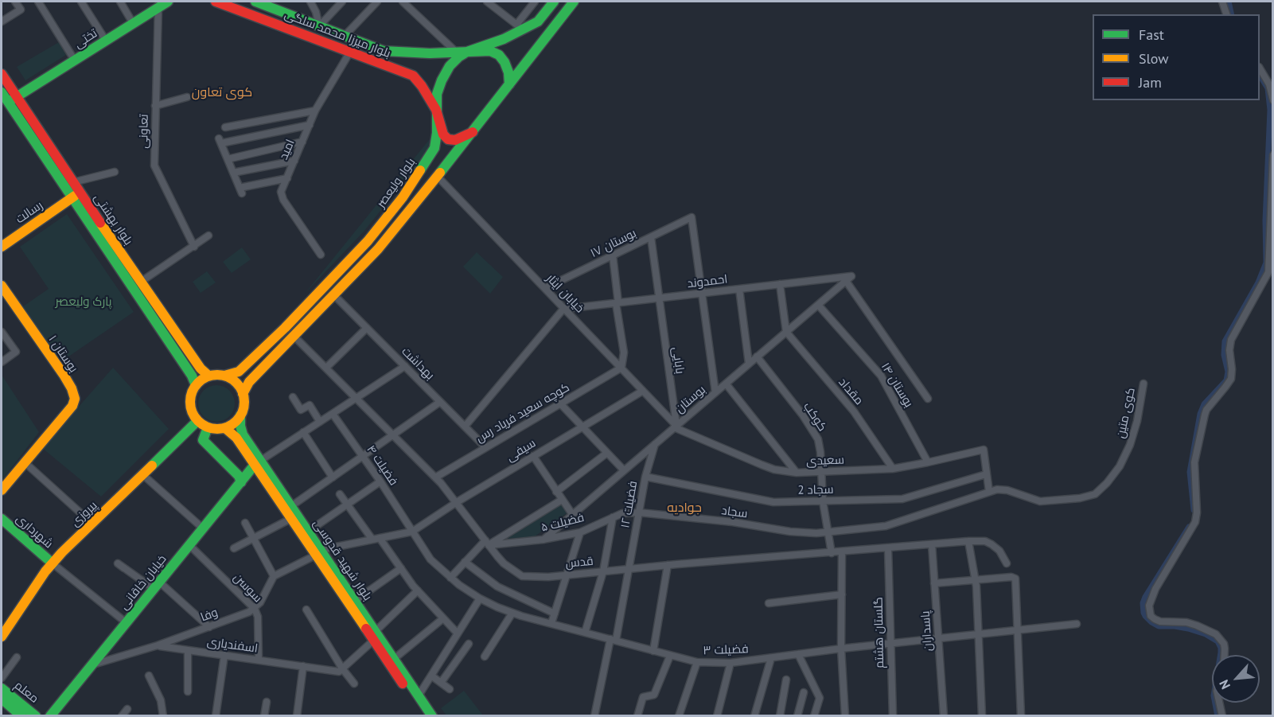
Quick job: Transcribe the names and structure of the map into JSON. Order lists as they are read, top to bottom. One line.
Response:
{"streets":{"main road":["بلوار میرزا محمد سلگی","تختی","بلوار ولیعصر","رسالت","بلوار بهشتی","بوستان ۱","پیروزی","شهرداری","بلوار شهید قدوسی","خیابان خاقانی","معلم"],"street":["تعاونی","امید","بوستان ۱۷","احمدوند","خیابان ایثار","بابایی","بهداشت","بوستان ۱۴","مقداد","بوستان","کوچه سعید فریاد رس","کوی متین","کوکب","سیفی","سعیدی","فضیلت ۴","سجاد 2","فضیلت ۱۲","سجاد","فضیلت ۵","قدس","سوسن","وفا","پاسداران","گلستان هشتم","اسفندیاری","فضیلت ۳"]},"crossings":[["بلوار میرزا محمد سلگی","امید"],["بلوار میرزا محمد سلگی","بلوار ولیعصر"],["تختی","تعاونی"],["تختی","بلوار بهشتی"],["بلوار ولیعصر","بلوار بهشتی"],["بلوار ولیعصر","پیروزی"],["بلوار ولیعصر","بلوار شهید قدوسی"],["رسالت","بلوار بهشتی"],["بلوار بهشتی","پیروزی"],["بلوار بهشتی","بلوار شهید قدوسی"],["بوستان ۱۷","احمدوند"],["بوستان ۱۷","خیابان ایثار"],["بوستان ۱۷","بابایی"],["احمدوند","خیابان ایثار"],["احمدوند","بابایی"],["احمدوند","بوستان"],["خیابان ایثار","بابایی"],["خیابان ایثار","بوستان"],["خیابان ایثار","کوچه سعید فریاد رس"],["خیابان ایثار","سیفی"],["خیابان ایثار","سعیدی"],["بابایی","بوستان"],["بابایی","سعیدی"],["بهداشت","کوچه سعید فریاد رس"],["بوستان ۱۴","بوستان"],["بوستان ۱۴","سعیدی"],["مقداد","بوستان"],["مقداد","سعیدی"],["بوستان","کوکب"],["بوستان","سعیدی"],["بوستان","فضیلت ۱۲"],["بوستان","فضیلت ۵"],["کوچه سعید فریاد رس","قدس"],["کوی متین","کوکب"],["کوی متین","سجاد"],["کوکب","سعیدی"],["کوکب","سجاد 2"],["کوکب","سجاد"],["کوکب","قدس"],["سیفی","فضیلت ۴"],["سیفی","قدس"],["سیفی","فضیلت ۳"],["سعیدی","سجاد 2"],["فضیلت ۴","فضیلت ۳"],["سجاد 2","فضیلت ۱۲"],["فضیلت ۱۲","سجاد"],["فضیلت ۱۲","فضیلت ۵"],["فضیلت ۱۲","قدس"],["فضیلت ۱۲","فضیلت ۳"],["سجاد","فضیلت ۵"],["پیروزی","شهرداری"],["پیروزی","بلوار شهید قدوسی"],["فضیلت ۵","قدس"],["بلوار شهید قدوسی","خیابان خاقانی"],["قدس","پاسداران"],["قدس","گلستان هشتم"],["خیابان خاقانی","سوسن"],["خیابان خاقانی","وفا"],["سوسن","وفا"],["سوسن","اسفندیاری"],["وفا","اسفندیاری"],["پاسداران","فضیلت ۳"],["گلستان هشتم","فضیلت ۳"]],"districts":["کوی تعاون","جوادیه"],"parks":["پارک ولیعصر"],"legend":["Fast","Slow","Jam"],"north":"bottom left"}
